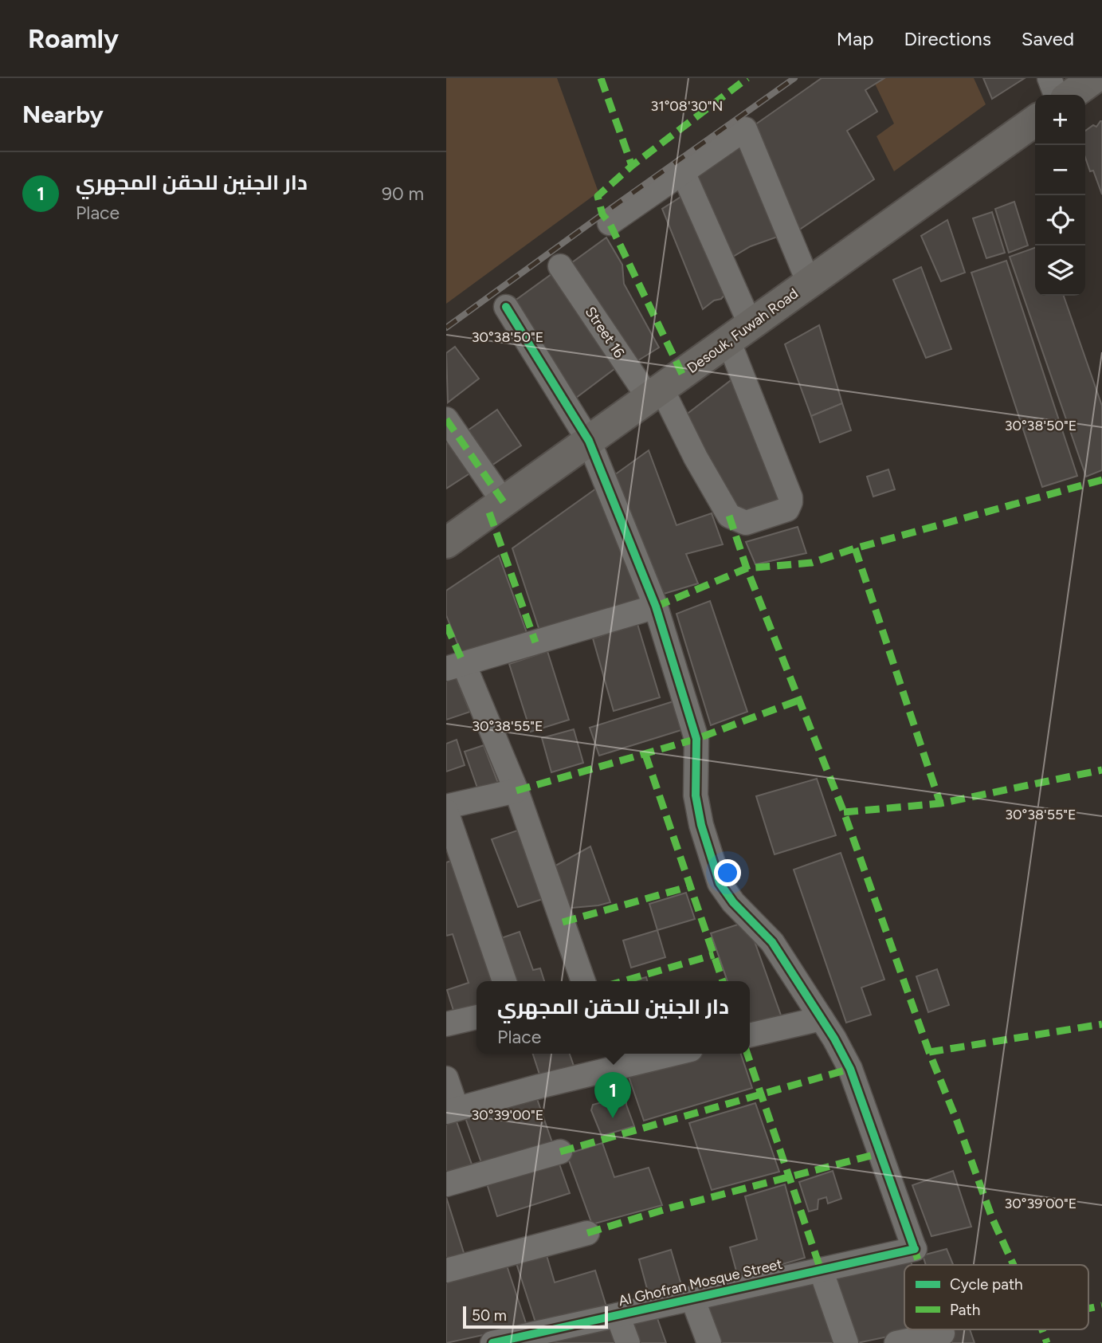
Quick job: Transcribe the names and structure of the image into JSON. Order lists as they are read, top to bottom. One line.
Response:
{"streets":{"main road":["Desouk, Fuwah Road"],"street":["Street 16","Al Ghofran Mosque Street"]},"crossings":[["Desouk, Fuwah Road","Street 16"]],"legend":["Cycle path","Path"],"scale_bar":"50 m","page":{"header":"Roamly","nav":["Map","Directions","Saved"],"heading":"Nearby","map_buttons":["+","−"],"list":[{"mark":"1","name":"دار الجنين للحقن المجهري","note":"Place","value":"90 m"}],"popup":["دار الجنين للحقن المجهري","Place"],"pins":"1","scale":"50 m"},"coordinates":["31°08'30\"N","30°38'50\"E","30°38'55\"E","30°39'00\"E"]}
